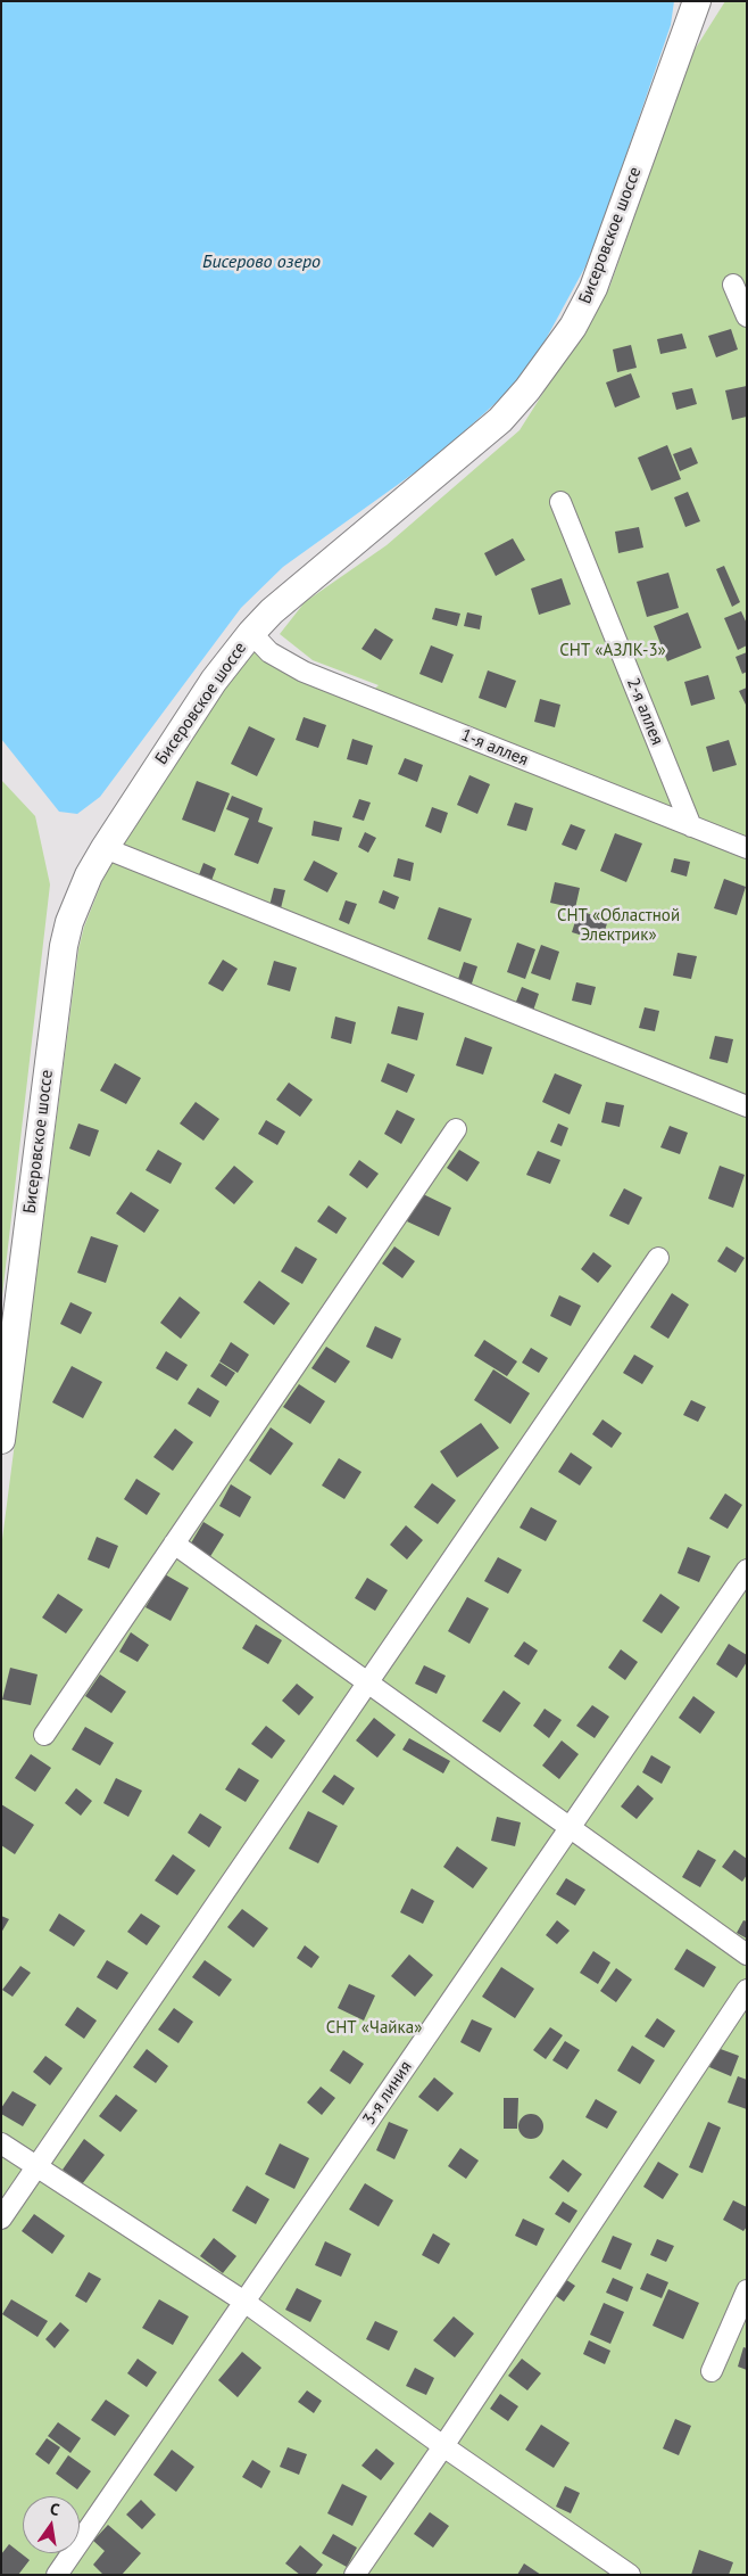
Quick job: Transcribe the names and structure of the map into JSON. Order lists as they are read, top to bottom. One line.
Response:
{"streets":{"main road":["Бисеровское шоссе"],"street":["2-я аллея","1-я аллея","3-я линия"]},"crossings":[["Бисеровское шоссе","1-я аллея"],["2-я аллея","1-я аллея"]],"water":["Бисерово озеро"],"parks":["СНТ «АЗЛК-3»","СНТ «Областной Электрик»","СНТ «Чайка»"],"north":"top"}
